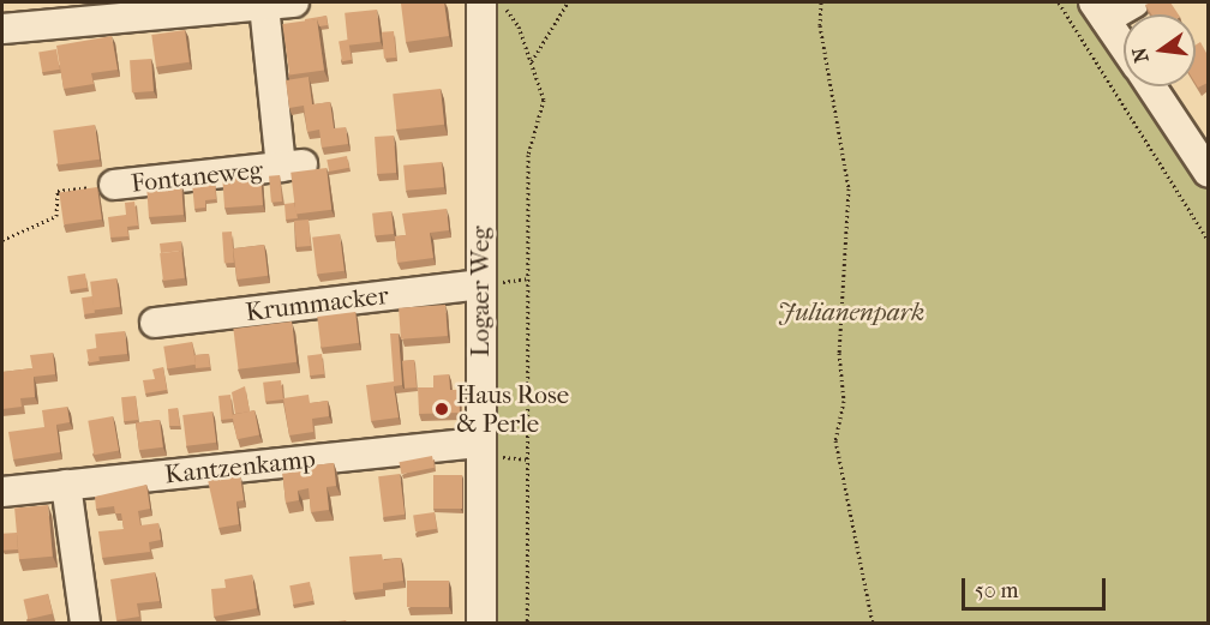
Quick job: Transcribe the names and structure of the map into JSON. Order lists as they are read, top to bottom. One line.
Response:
{"streets":{"street":["Fontaneweg","Logaer Weg","Krummacker","Kantzenkamp"]},"crossings":[["Logaer Weg","Krummacker"],["Logaer Weg","Kantzenkamp"]],"parks":["Julianenpark"],"places":["Haus Rose & Perle"],"scale_bar":"50 m","north":"left"}
